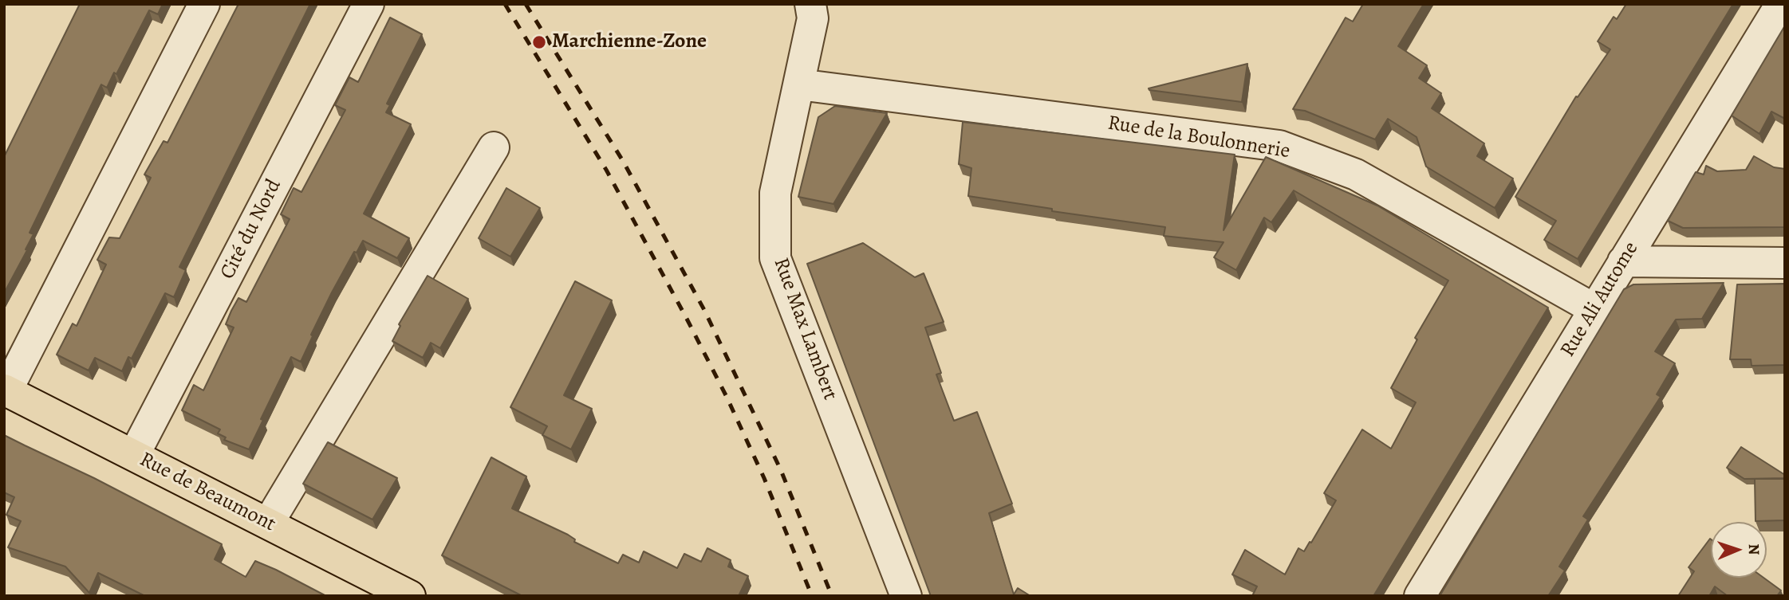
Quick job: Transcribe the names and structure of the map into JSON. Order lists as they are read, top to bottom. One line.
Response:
{"streets":{"main road":["Rue de Beaumont"],"street":["Rue de la Boulonnerie","Cité du Nord","Rue Ali Autome","Rue Max Lambert"]},"crossings":[["Rue de la Boulonnerie","Rue Ali Autome"],["Rue de la Boulonnerie","Rue Max Lambert"],["Cité du Nord","Rue de Beaumont"]],"places":["Marchienne-Zone"],"north":"right"}
